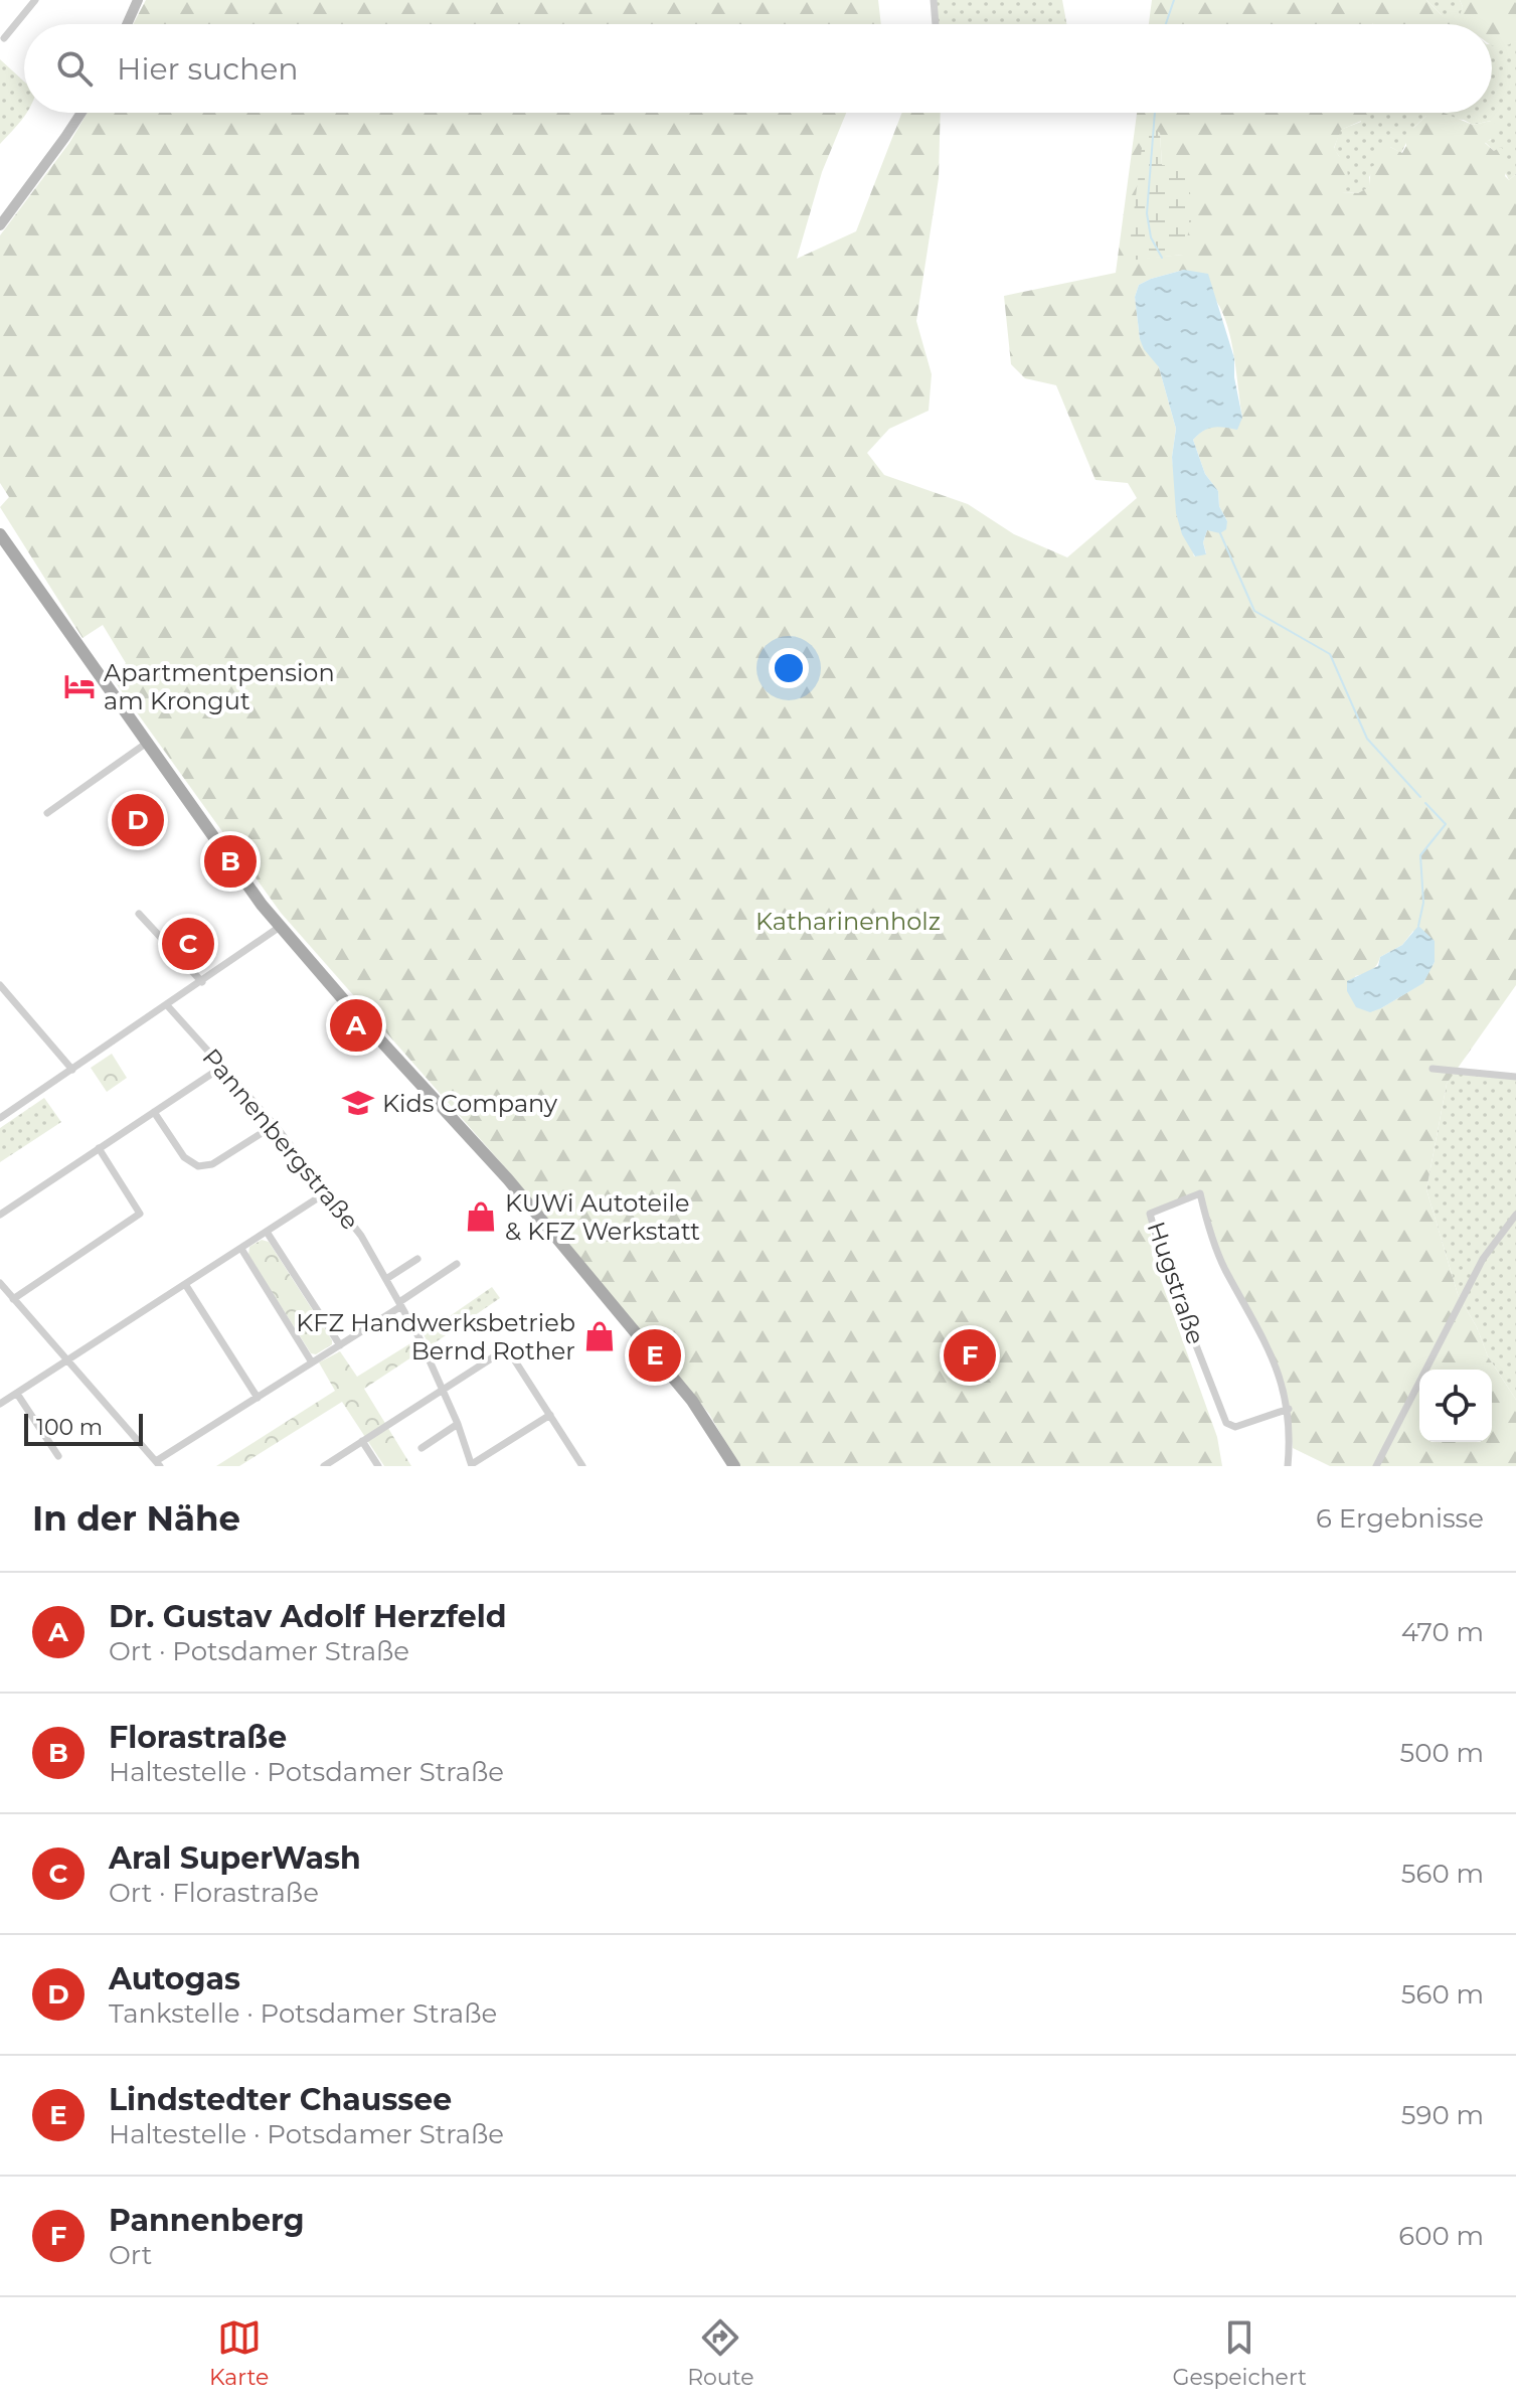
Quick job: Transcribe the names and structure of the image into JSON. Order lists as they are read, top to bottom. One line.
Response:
{"streets":{"street":["Pannenbergstraße","Hugstraße"]},"parks":["Katharinenholz"],"places":{"hotel":["Apartmentpension am Krongut"],"school or university":["Kids Company"],"shop":["KUWi Autoteile & KFZ Werkstatt","KFZ Handwerksbetrieb Bernd Rother"]},"scale_bar":"100 m","page":{"search":"Hier suchen","pins":["D","B","C","A","E","F"],"scale":"100 m","heading":["In der Nähe","6 Ergebnisse"],"list":[{"mark":"A","name":"Dr. Gustav Adolf Herzfeld","note":"Ort · Potsdamer Straße","value":"470 m"},{"mark":"B","name":"Florastraße","note":"Haltestelle · Potsdamer Straße","value":"500 m"},{"mark":"C","name":"Aral SuperWash","note":"Ort · Florastraße","value":"560 m"},{"mark":"D","name":"Autogas","note":"Tankstelle · Potsdamer Straße","value":"560 m"},{"mark":"E","name":"Lindstedter Chaussee","note":"Haltestelle · Potsdamer Straße","value":"590 m"},{"mark":"F","name":"Pannenberg","note":"Ort","value":"600 m"}],"nav":["Karte","Route","Gespeichert"]}}
